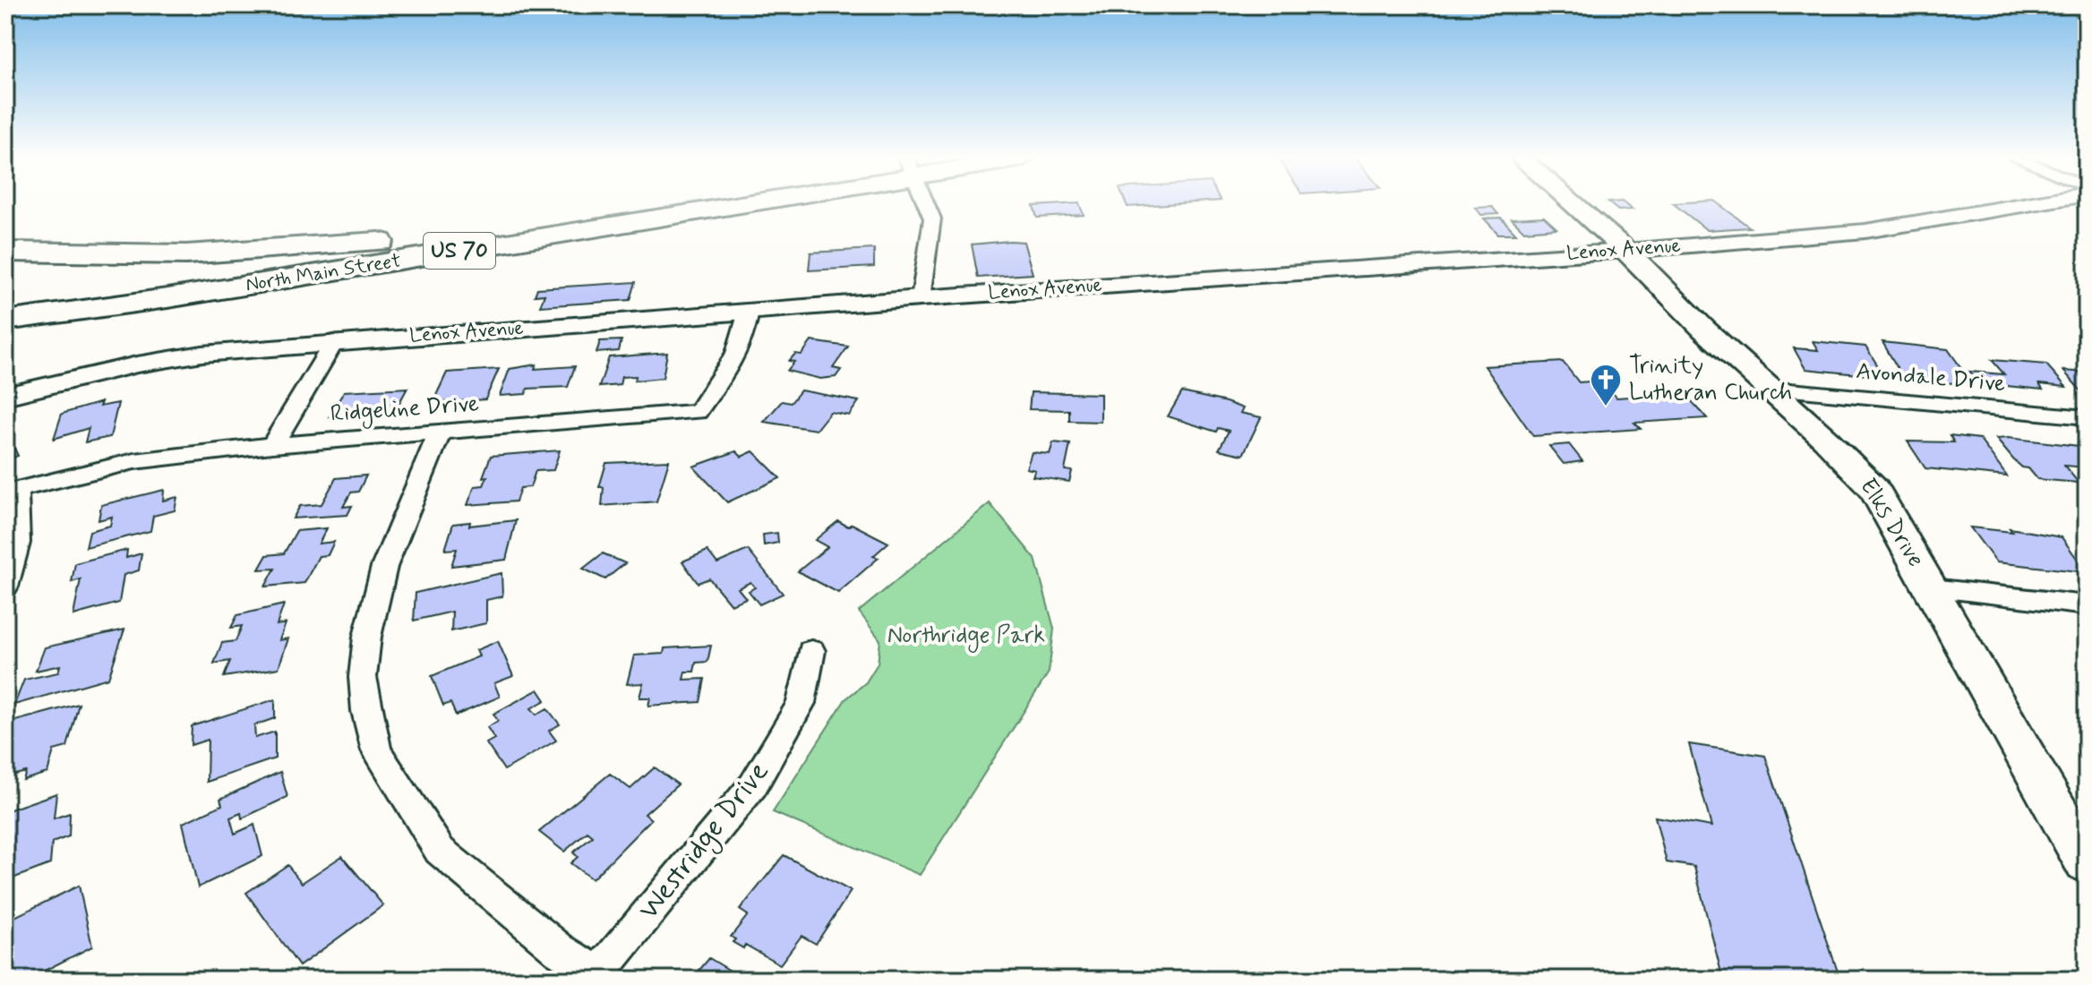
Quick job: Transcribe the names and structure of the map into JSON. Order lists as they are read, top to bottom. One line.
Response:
{"streets":{"main road":["US 70","North Main Street","Elks Drive"],"street":["Lenox Avenue","Avondale Drive","Ridgeline Drive","Westridge Drive"]},"crossings":[["Lenox Avenue","Ridgeline Drive"],["Lenox Avenue","Elks Drive"],["Avondale Drive","Elks Drive"]],"parks":["Northridge Park"],"places":{"church":["Trinity Lutheran Church"]}}
